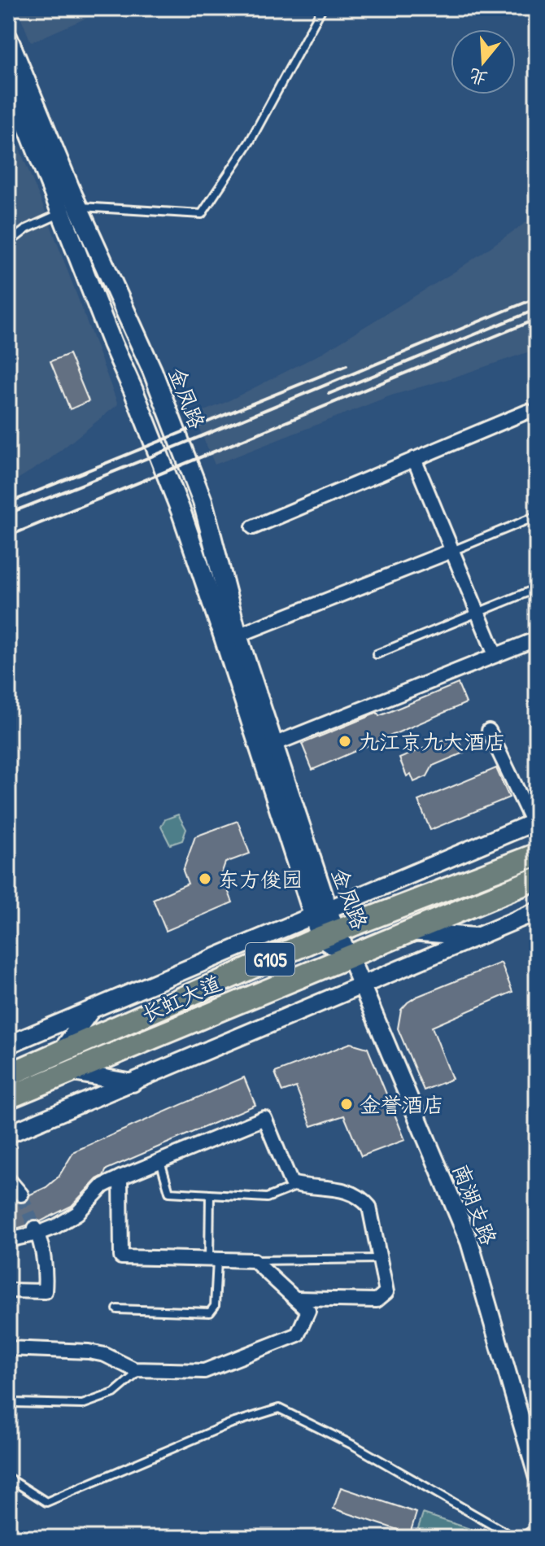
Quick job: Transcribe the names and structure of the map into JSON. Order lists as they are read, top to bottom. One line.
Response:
{"streets":{"highway":["G105","长虹大道"],"main road":["金凤路"],"street":["南湖支路"]},"crossings":[["金凤路","长虹大道"],["金凤路","南湖支路"],["长虹大道","南湖支路"]],"places":["九江京九大酒店","东方俊园","金誉酒店"],"north":"bottom"}
